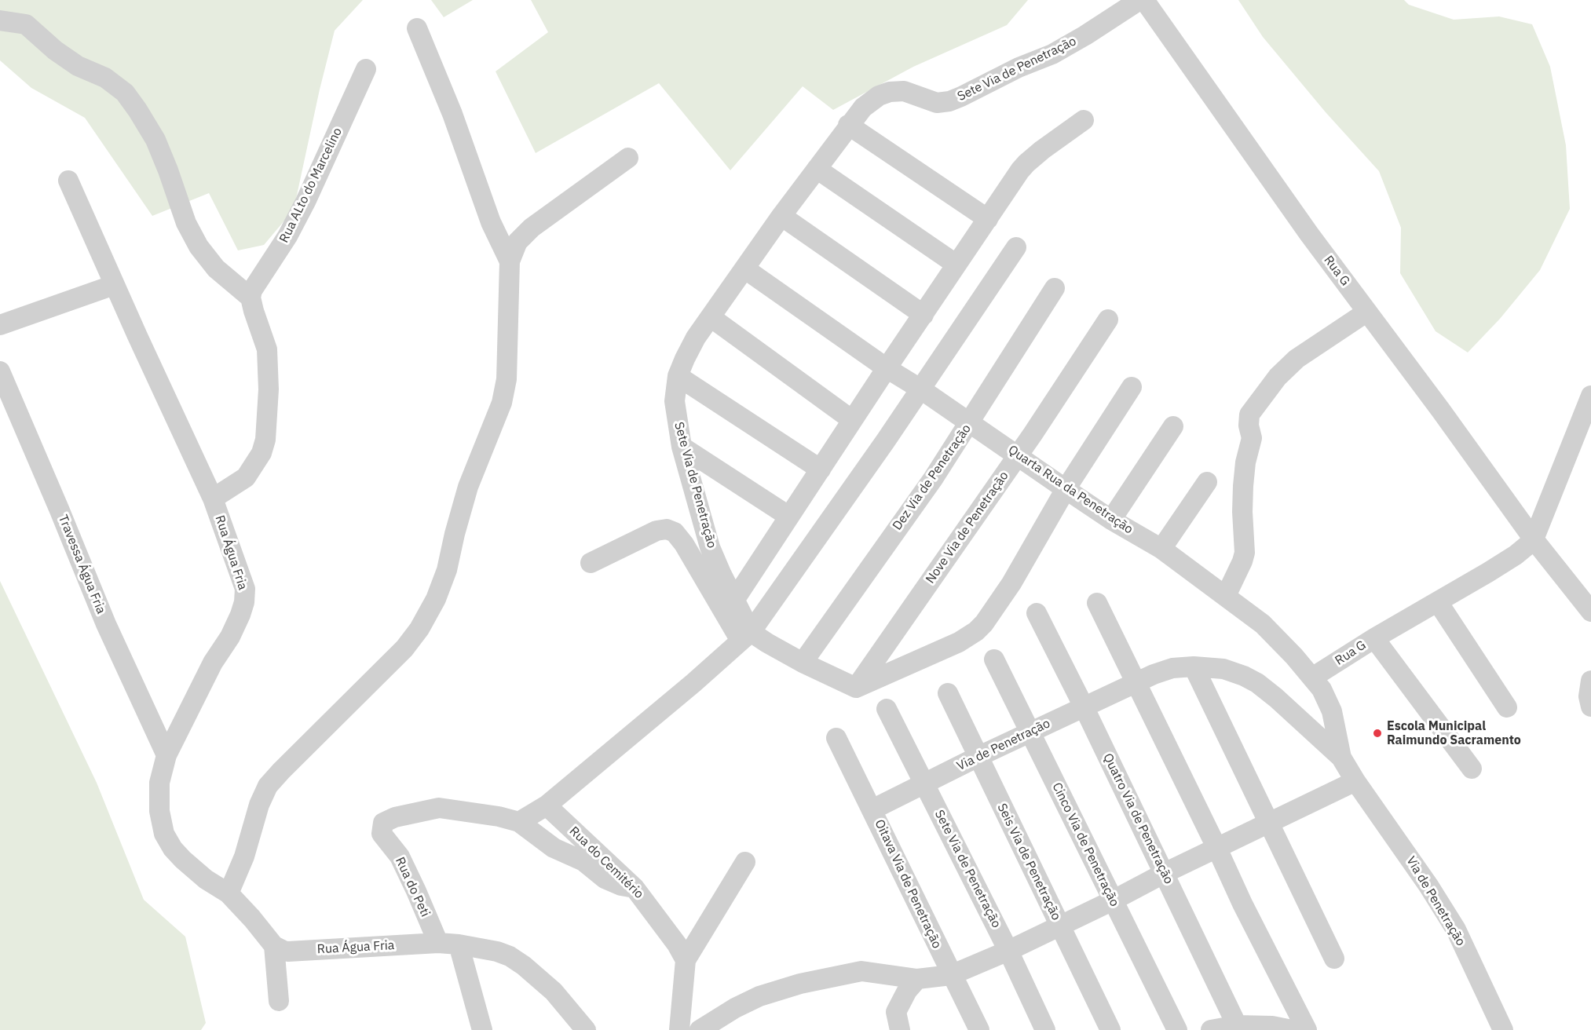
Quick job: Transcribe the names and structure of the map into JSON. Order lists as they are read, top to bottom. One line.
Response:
{"streets":{"street":["Sete Via de Penetração","Rua ALto do Marcelino","Rua G","Dez Via de Penetração","Quarta Rua da Penetração","Nove Via de Penetração","Rua Água Fria","Travessa Água Fria","Via de Penetração","Quatro Via de Penetração","Cinco Via de Penetração","Seis Via de Penetração","Rua do Cemitério","Oitava Via de Penetração","Rua do Peti"]},"crossings":[["Sete Via de Penetração","Quarta Rua da Penetração"],["Sete Via de Penetração","Via de Penetração"],["Rua G","Quarta Rua da Penetração"],["Dez Via de Penetração","Quarta Rua da Penetração"],["Quarta Rua da Penetração","Nove Via de Penetração"],["Quarta Rua da Penetração","Via de Penetração"],["Rua Água Fria","Travessa Água Fria"],["Rua Água Fria","Rua do Peti"],["Via de Penetração","Quatro Via de Penetração"],["Via de Penetração","Cinco Via de Penetração"],["Via de Penetração","Seis Via de Penetração"],["Via de Penetração","Oitava Via de Penetração"]],"places":["Escola Municipal Raimundo Sacramento"]}
